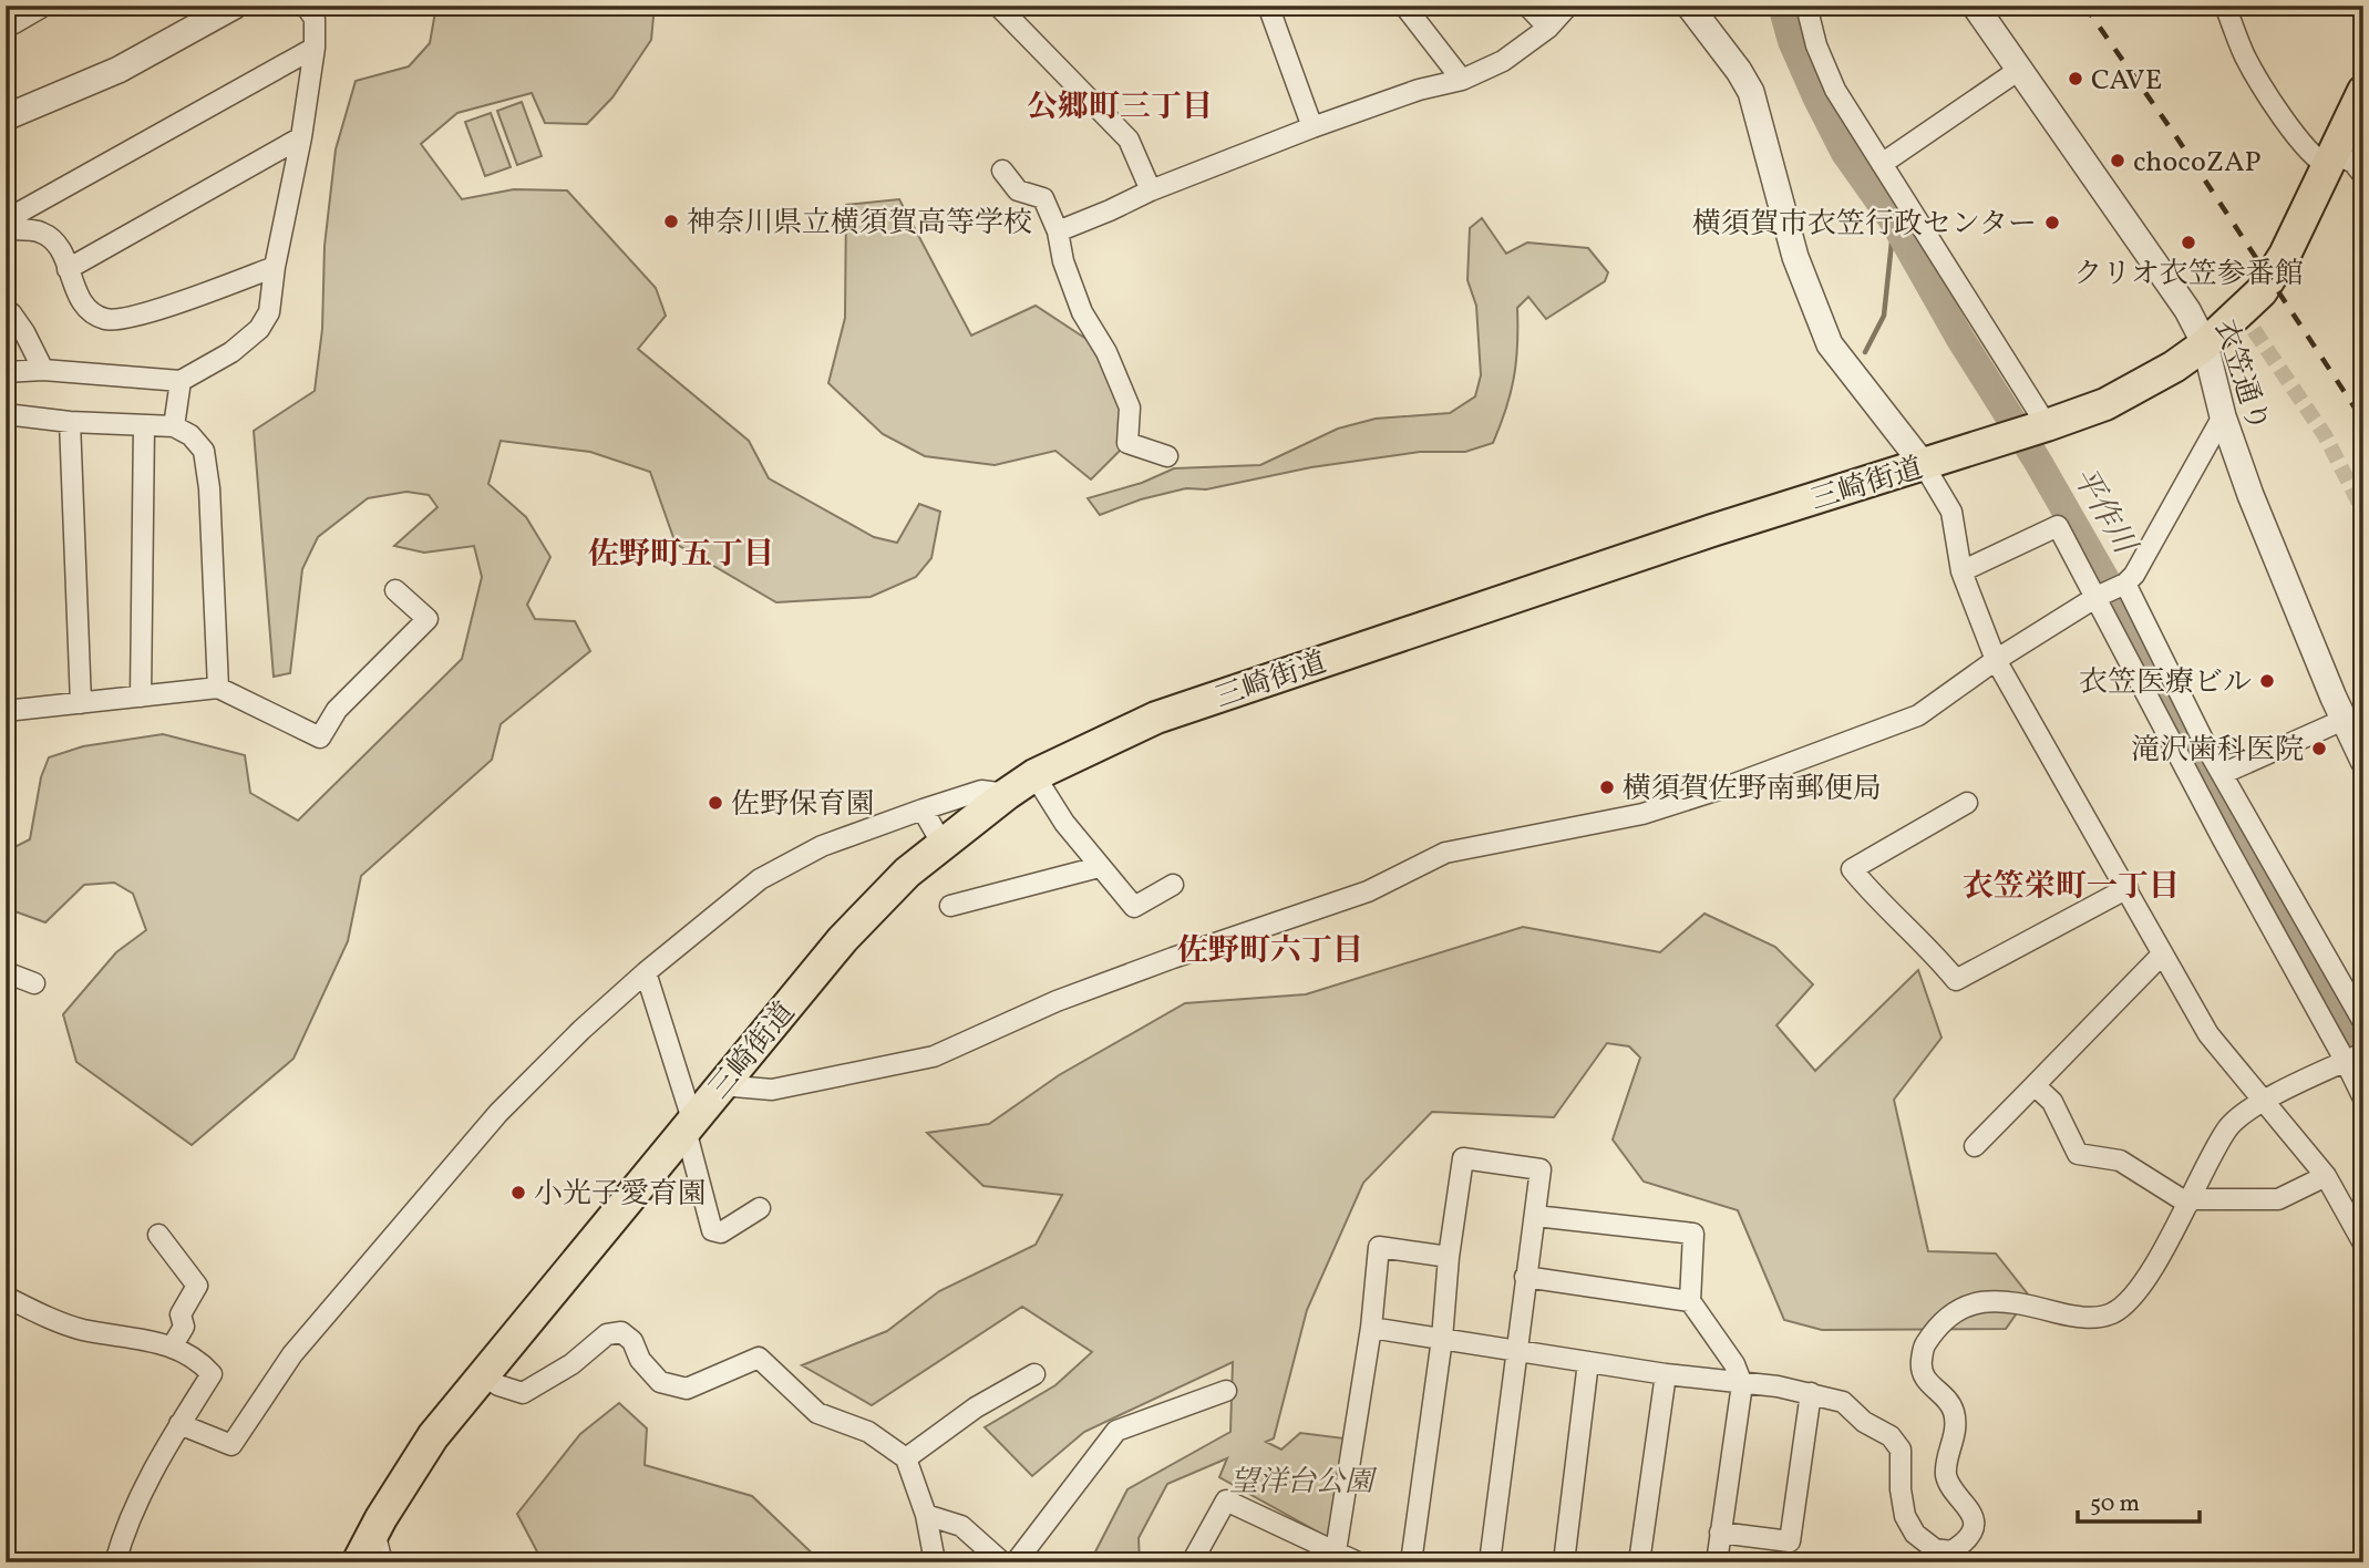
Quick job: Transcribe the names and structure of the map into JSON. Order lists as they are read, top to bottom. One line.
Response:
{"streets":{"main road":["三崎街道"],"street":["衣笠通り"]},"crossings":[["衣笠通り","三崎街道"]],"districts":["公郷町三丁目","佐野町五丁目","衣笠栄町一丁目","佐野町六丁目"],"water":["平作川"],"parks":["望洋台公園"],"places":["CAVE","chocoZAP","神奈川県立横須賀高等学校","横須賀市衣笠行政センター","クリオ衣笠参番館","衣笠医療ビル","滝沢歯科医院","横須賀佐野南郵便局","佐野保育園","小光子愛育園"],"scale_bar":"50 m"}
